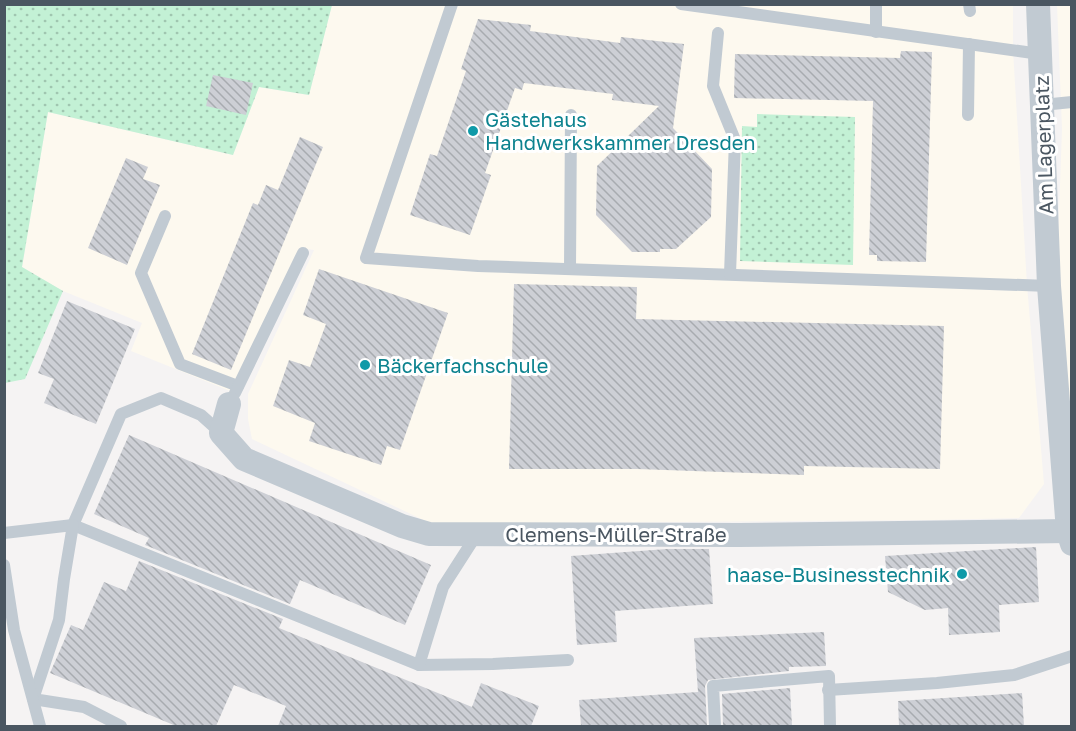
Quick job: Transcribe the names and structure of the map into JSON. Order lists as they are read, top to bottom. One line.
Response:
{"streets":{"street":["Am Lagerplatz","Clemens-Müller-Straße"]},"crossings":[["Am Lagerplatz","Clemens-Müller-Straße"]],"places":["Gästehaus Handwerkskammer Dresden","Bäckerfachschule","haase-Businesstechnik"]}
